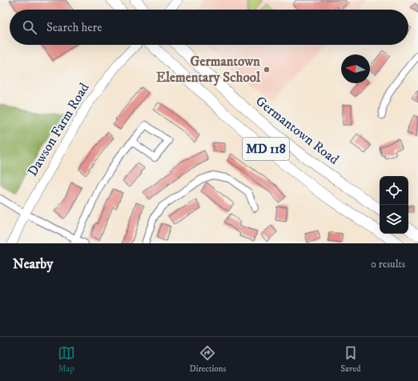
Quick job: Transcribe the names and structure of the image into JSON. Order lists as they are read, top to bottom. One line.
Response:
{"streets":{"main road":["Germantown Road","MD 118"],"street":["Dawson Farm Road"]},"places":["Germantown Elementary School"],"north":"left","page":{"search":"Search here","heading":["Nearby","0 results"],"nav":["Map","Directions","Saved"]}}
